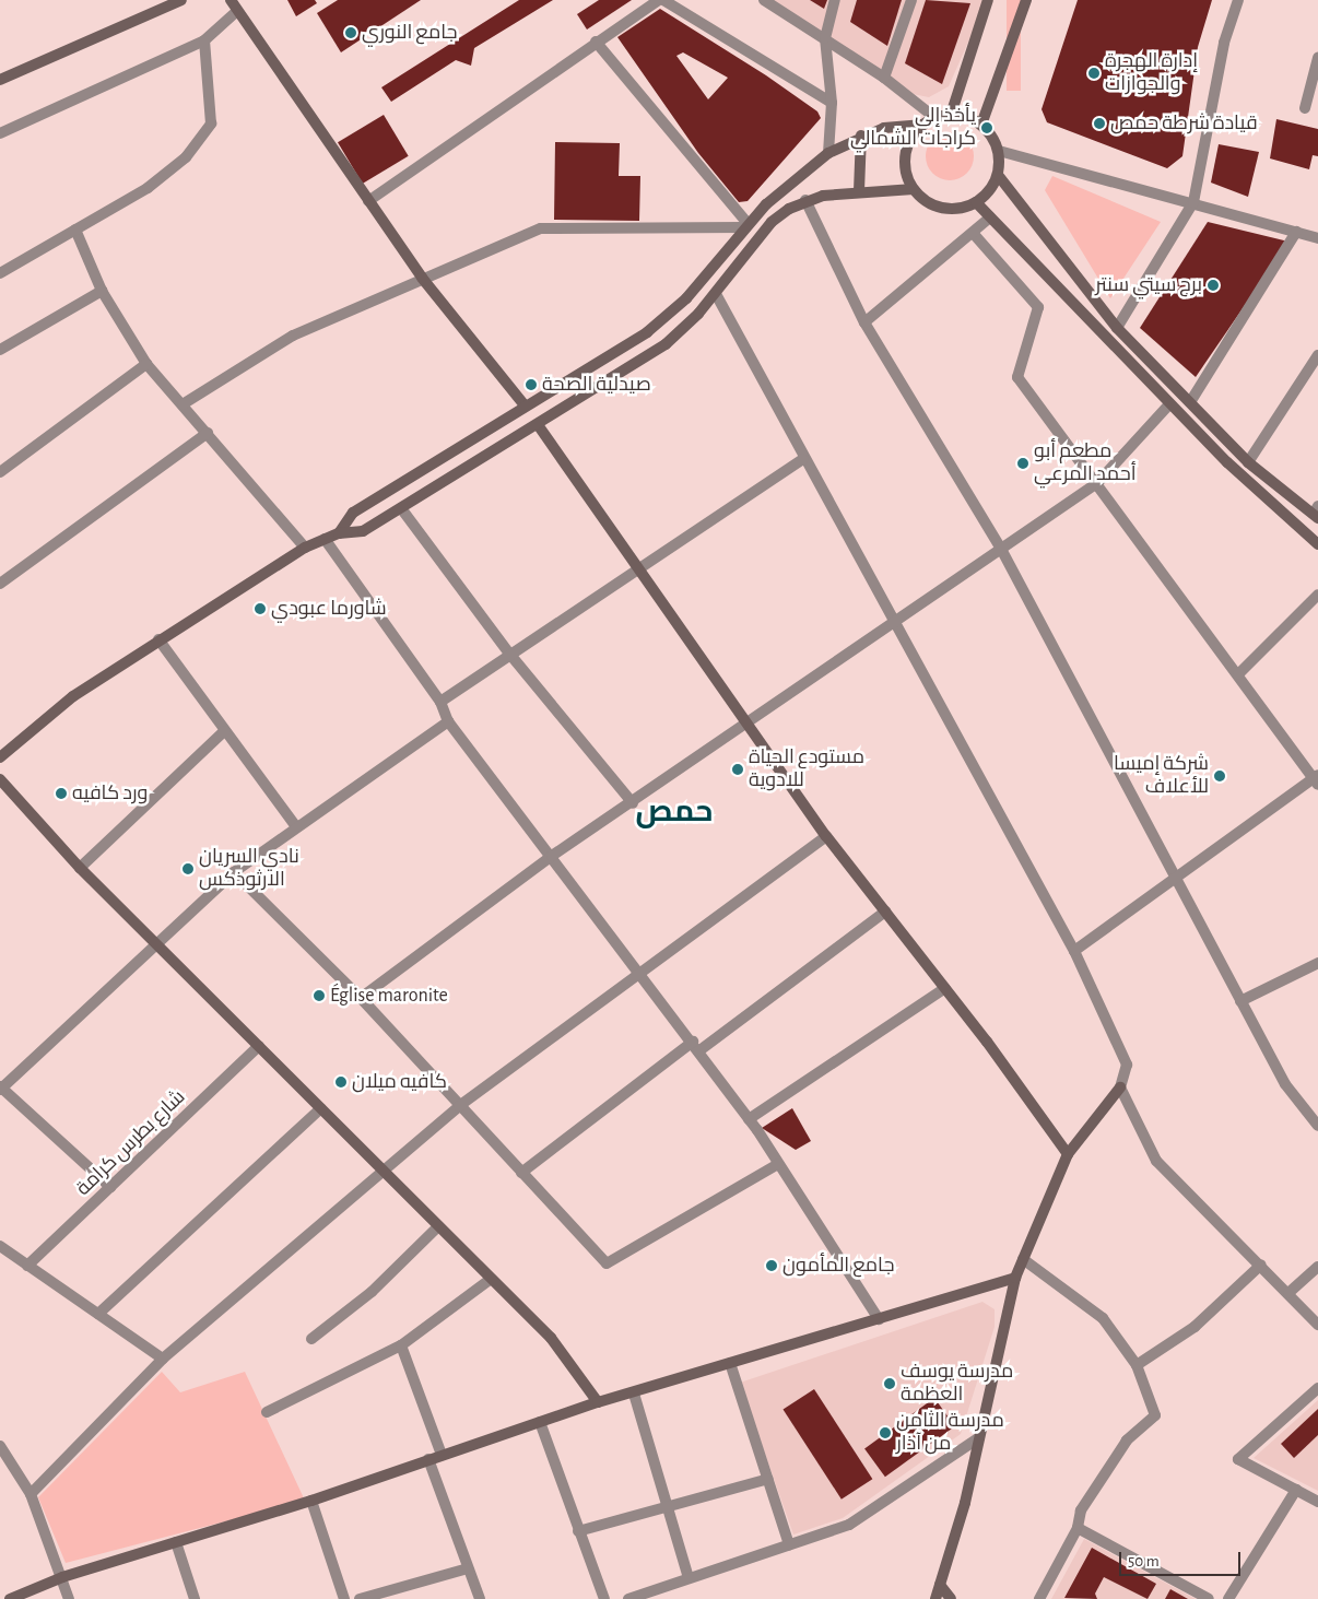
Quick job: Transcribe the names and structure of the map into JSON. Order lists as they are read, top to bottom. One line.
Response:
{"streets":{"street":["شارع بطرس كرامة"]},"districts":["حمص"],"places":["جامع النوري","إدارة الهجرة والجوازات","قيادة شرطة حمص","يأخذ إلى كراجات الشمالي","برج سيتي سنتر","صيدلية الصحة","مطعم أبو أحمد المرعي","شاورما عبودي","مستودع الحياة للادوية","شركة إميسا للأعلاف","ورد كافيه","نادي السريان الارثوذكس","Église maronite","كافيه ميلان","جامع المأمون","مدرسة يوسف العظمة","مدرسة الثامن من آذار"],"scale_bar":"50 m"}
